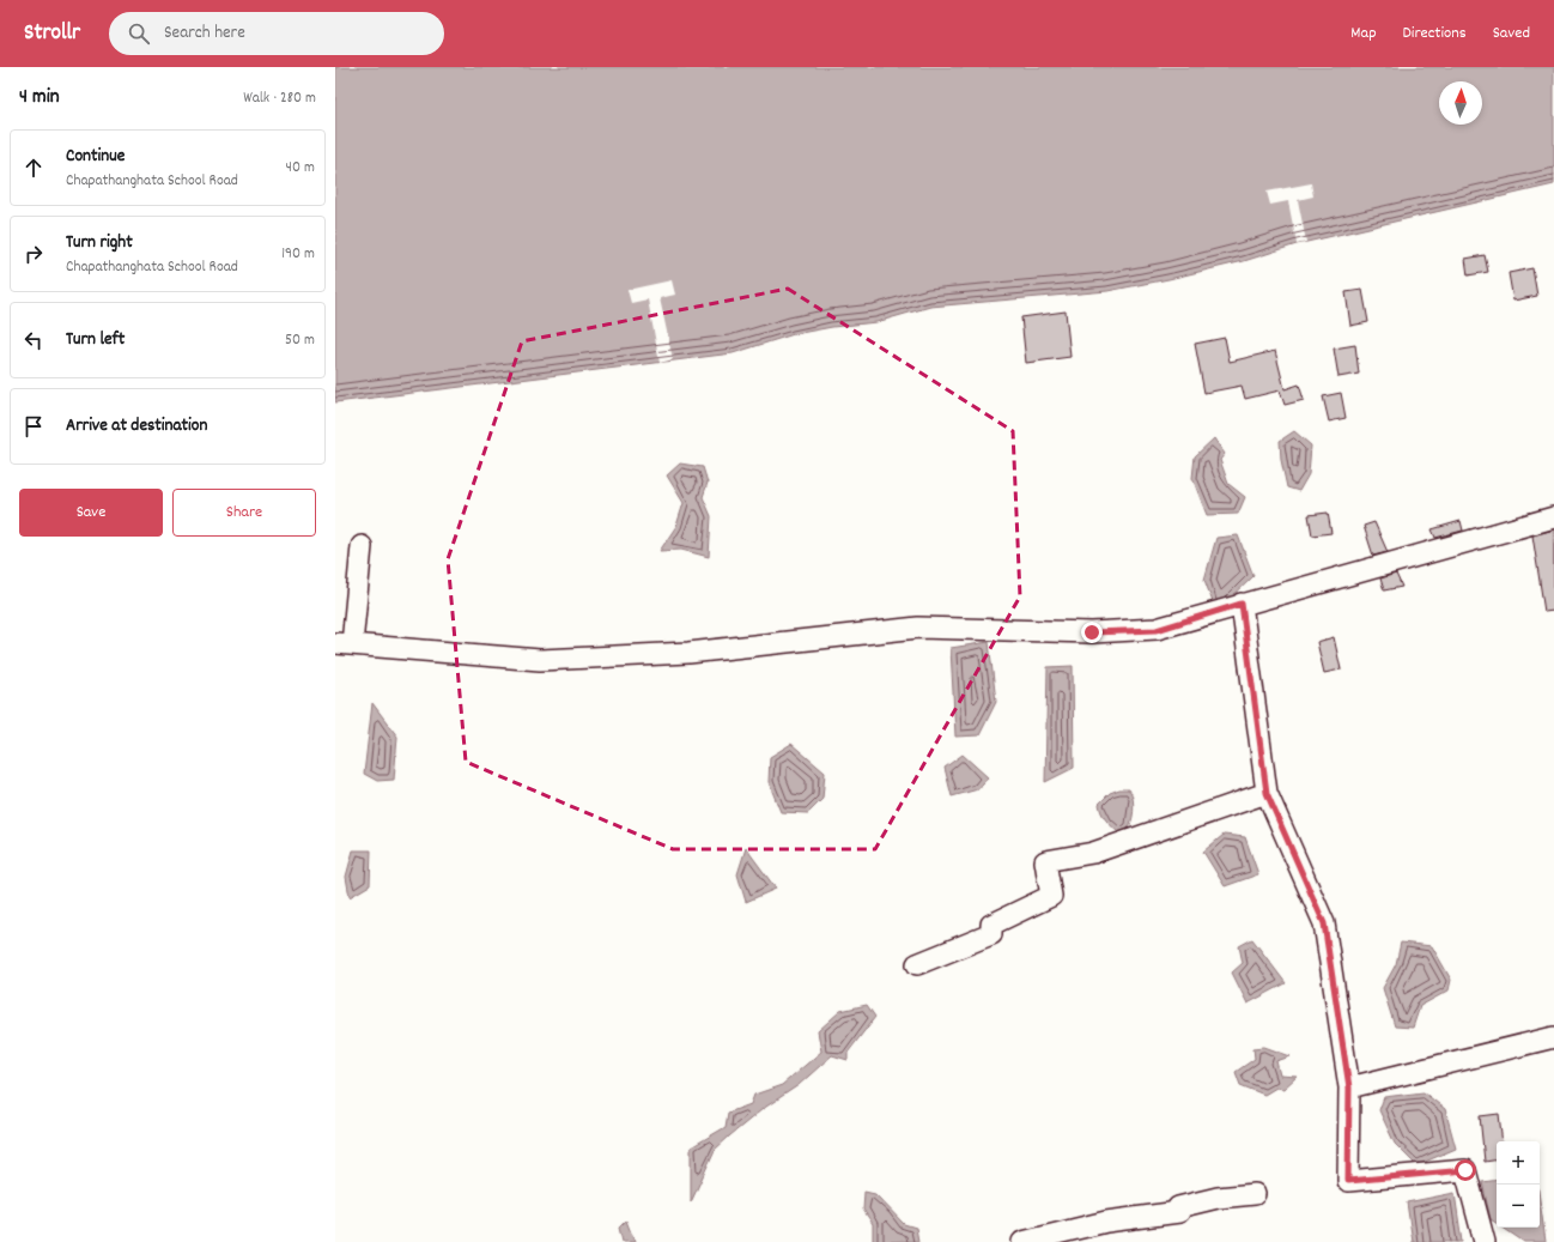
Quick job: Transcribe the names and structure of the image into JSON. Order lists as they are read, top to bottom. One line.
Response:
{"north":"top","page":{"header":"Strollr","search":"Search here","nav":["Map","Directions","Saved"],"heading":["4 min","Walk · 280 m"],"list":[["Continue","Chapathanghata School Road","40 m"],["Turn right","Chapathanghata School Road","190 m"],["Turn left","50 m"],"Arrive at destination"],"buttons":["Save","Share"],"map_buttons":["+","−"]}}
